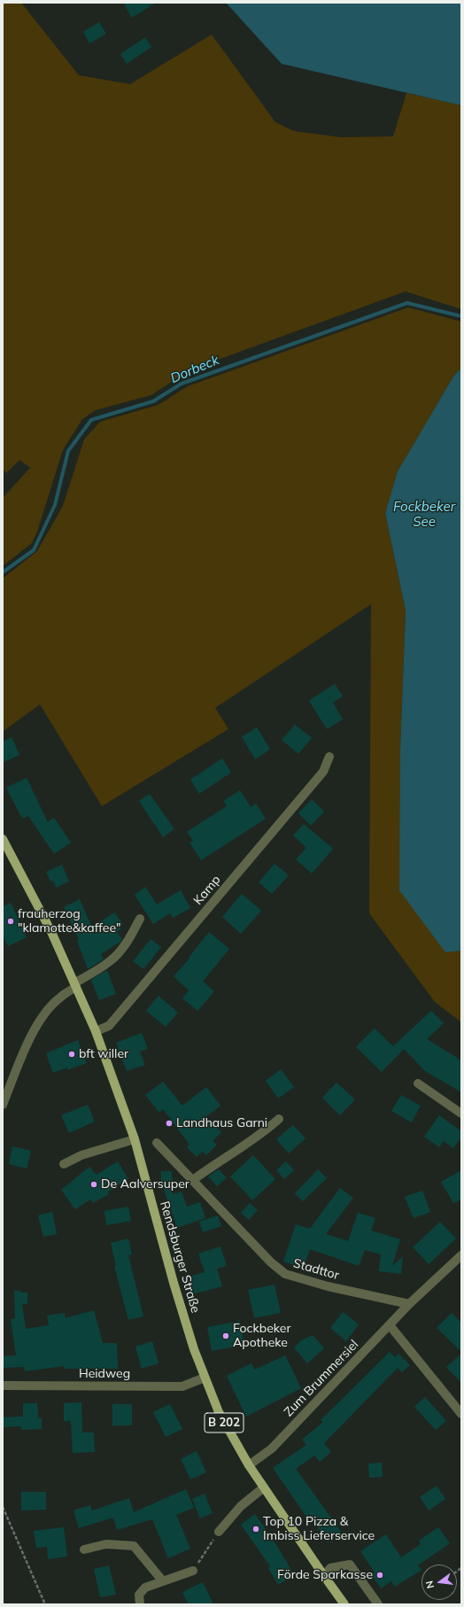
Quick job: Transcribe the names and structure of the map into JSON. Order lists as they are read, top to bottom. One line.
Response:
{"streets":{"main road":["Rendsburger Straße","B 202"],"street":["Kamp","Stadttor","Heidweg","Zum Brummersiel"]},"crossings":[["Kamp","Rendsburger Straße"],["Rendsburger Straße","Heidweg"],["Rendsburger Straße","Zum Brummersiel"],["Stadttor","Zum Brummersiel"]],"water":["Dorbeck","Fockbeker See"],"places":["frauherzog \"klamotte&kaffee\"","bft willer","Landhaus Garni","De Aalversuper","Fockbeker Apotheke","Top 10 Pizza & Imbiss Lieferservice","Förde Sparkasse"],"north":"left"}
